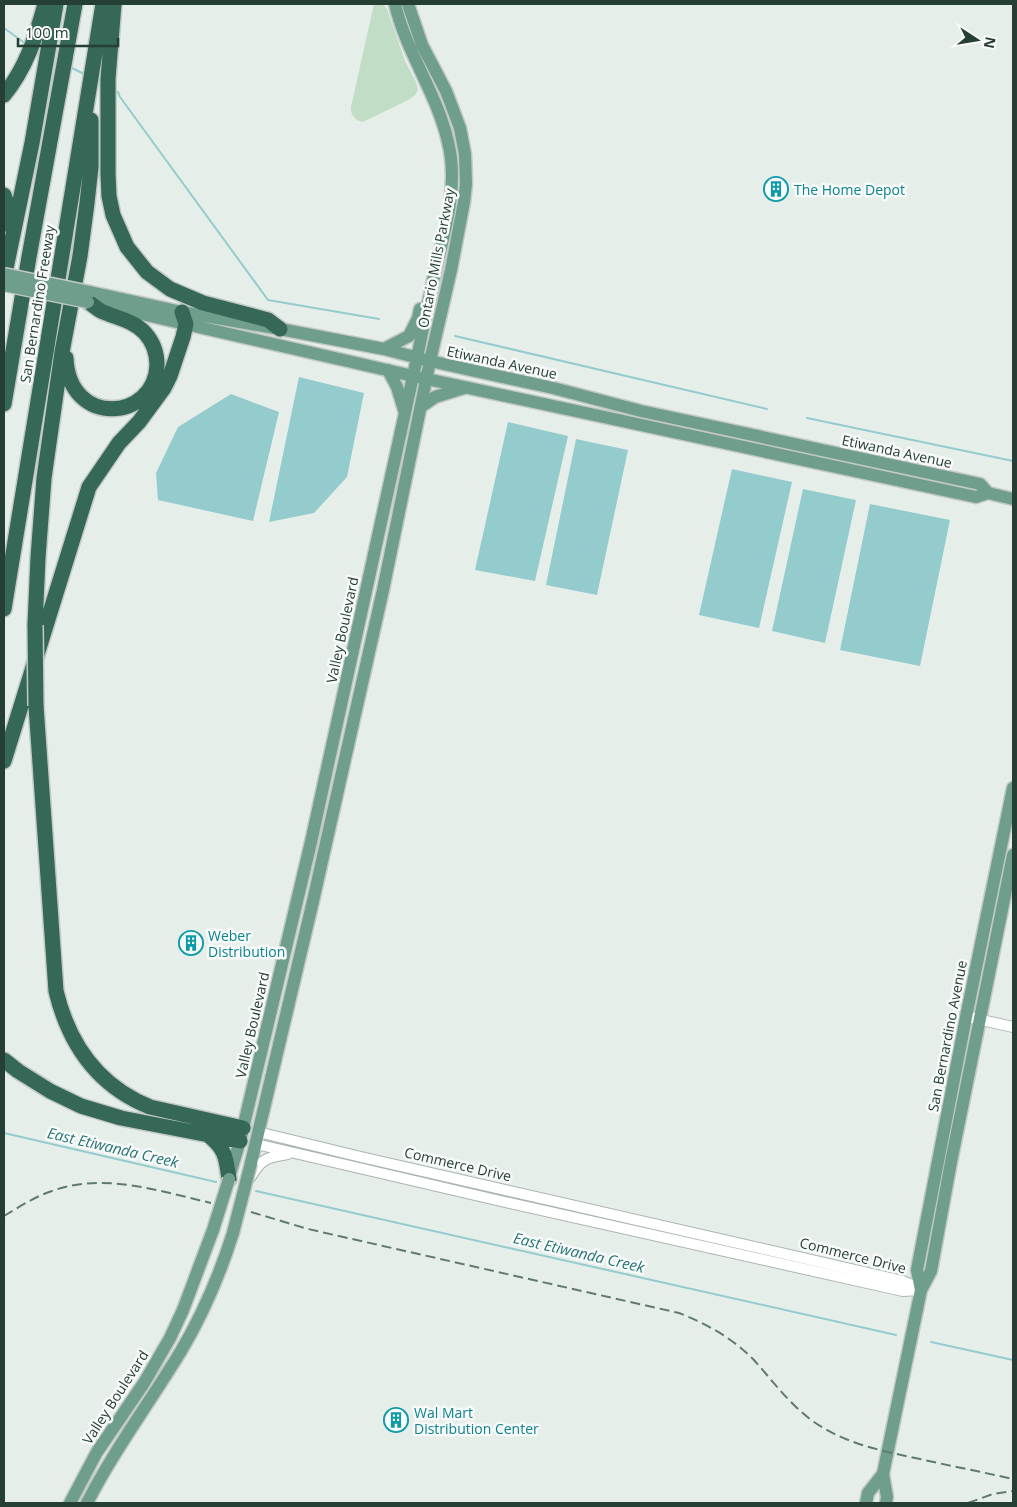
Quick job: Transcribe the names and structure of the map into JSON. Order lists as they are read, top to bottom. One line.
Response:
{"streets":{"highway":["San Bernardino Freeway"],"main road":["Ontario Mills Parkway","Etiwanda Avenue","Valley Boulevard","San Bernardino Avenue","Commerce Drive"]},"crossings":[["Ontario Mills Parkway","Etiwanda Avenue"],["Ontario Mills Parkway","Valley Boulevard"],["Etiwanda Avenue","Valley Boulevard"],["Valley Boulevard","Commerce Drive"],["San Bernardino Avenue","Commerce Drive"]],"water":["East Etiwanda Creek"],"places":{"building":["The Home Depot","Weber Distribution","Wal Mart Distribution Center"]},"scale_bar":"100 m","north":"right"}
